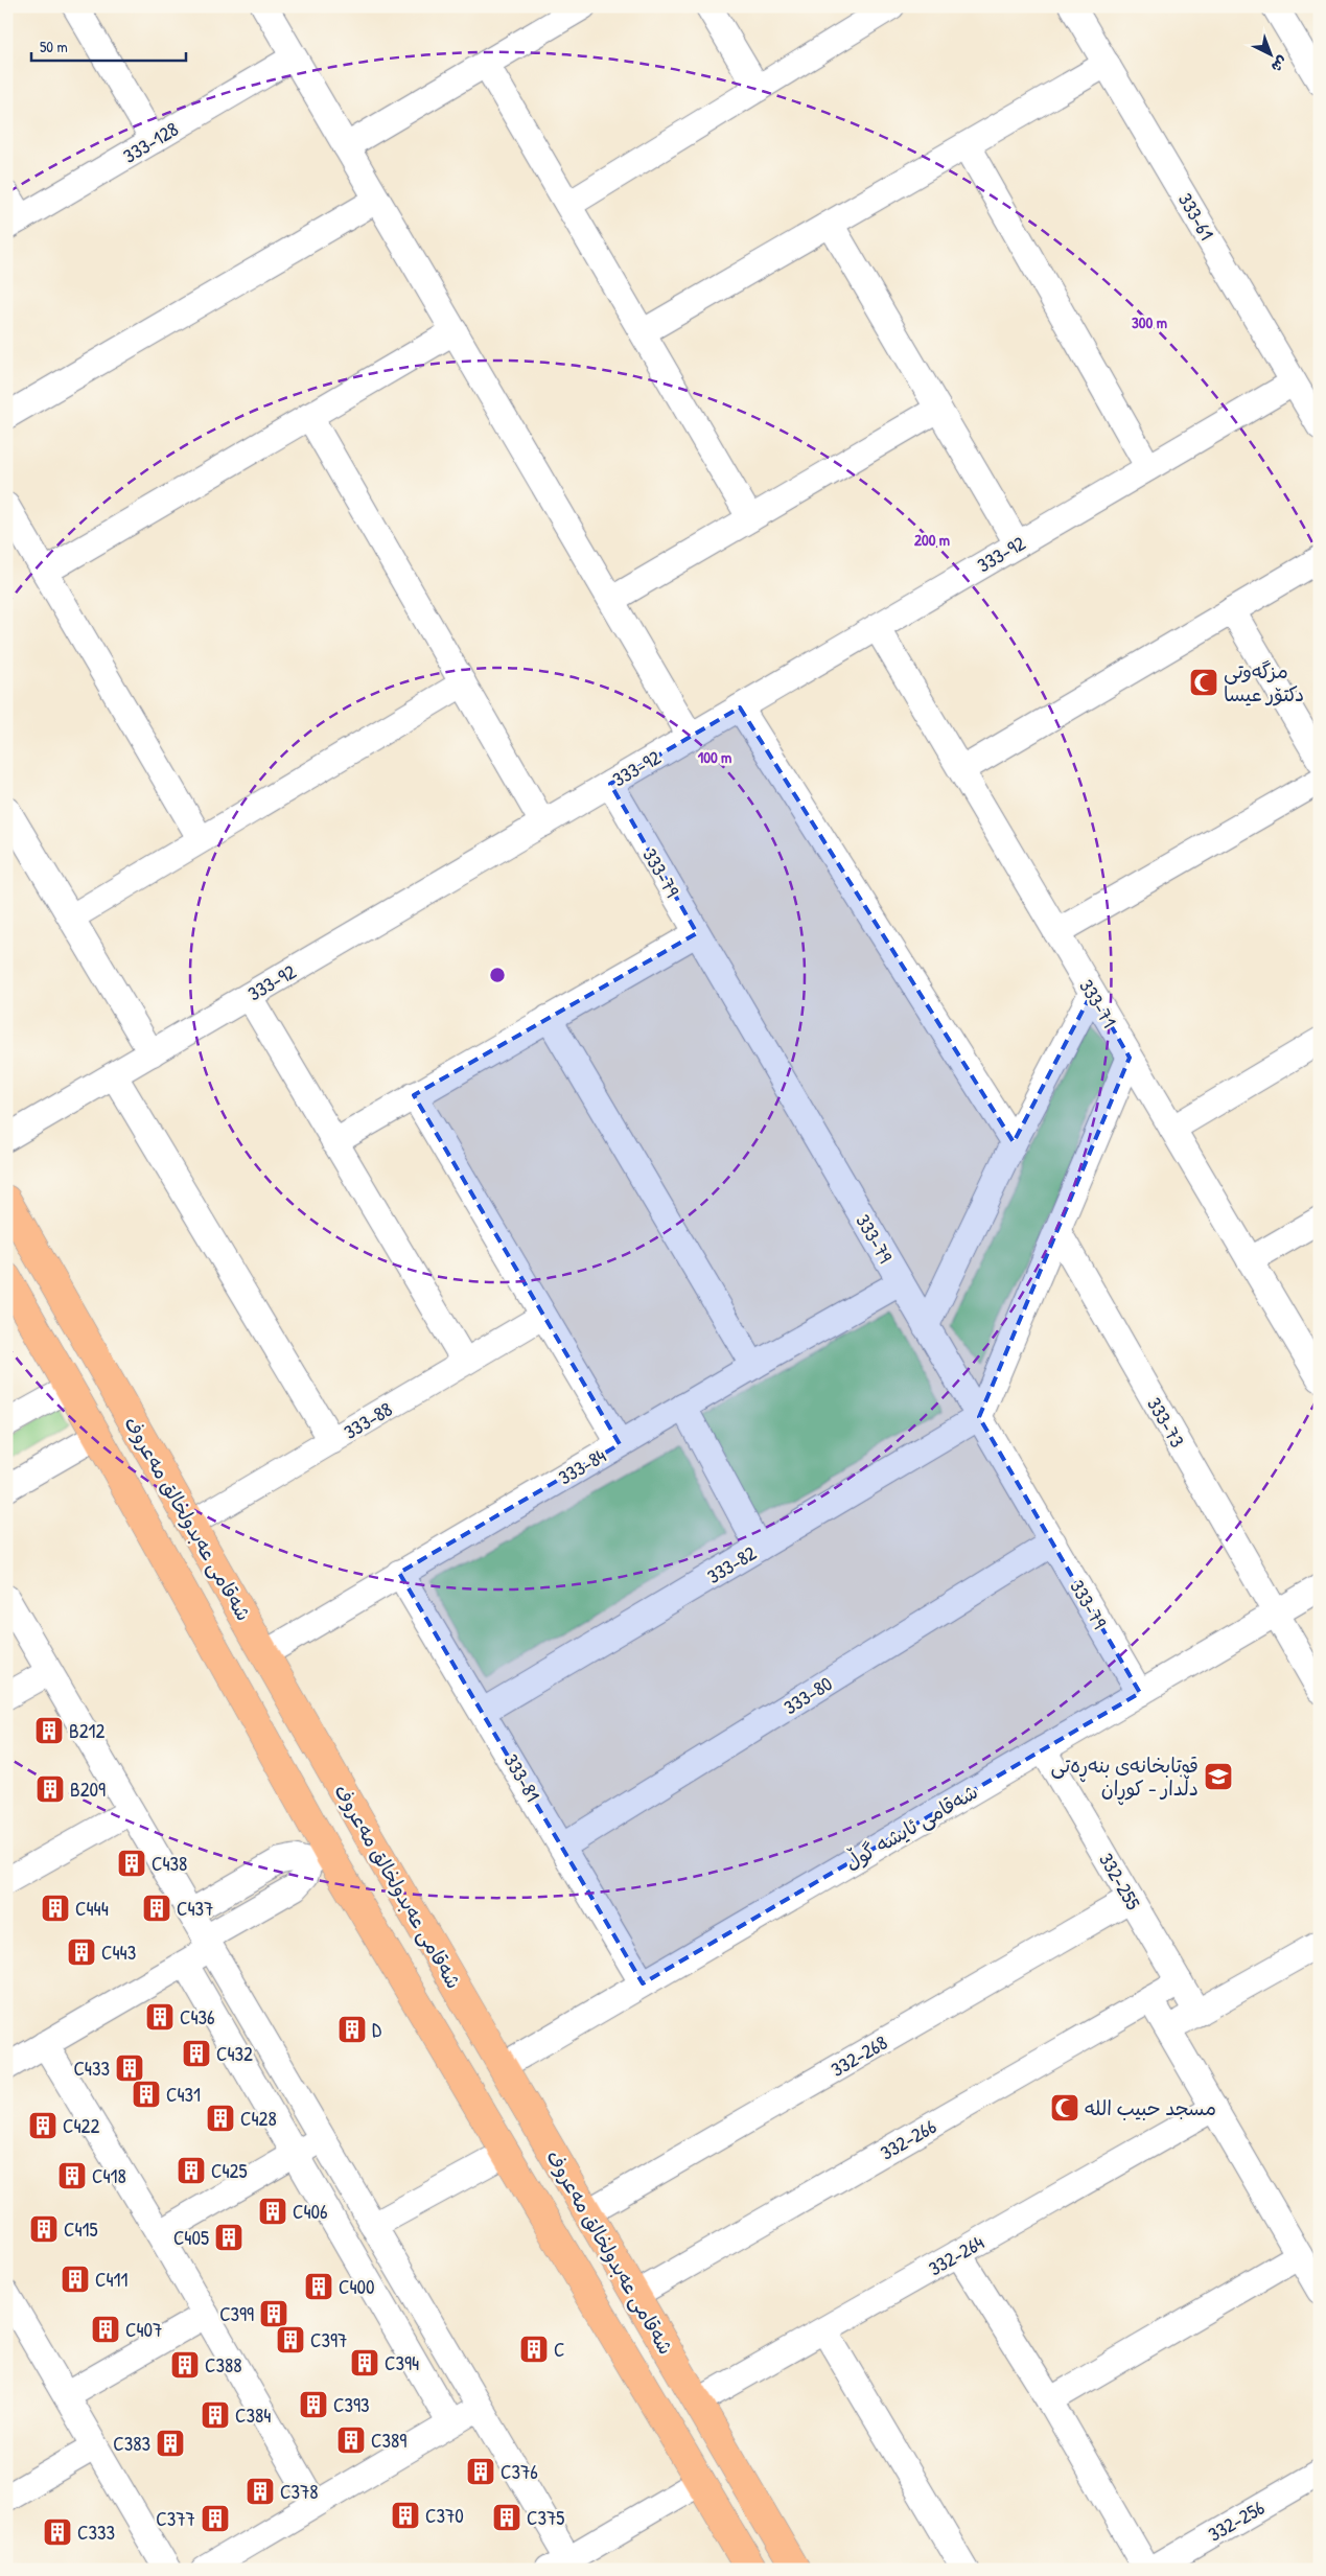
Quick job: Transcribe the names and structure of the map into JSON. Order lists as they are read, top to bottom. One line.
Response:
{"streets":{"main road":["شەقامی عەبدولخالق مەعروف"],"street":["333-128","333-61","333-92","333-79","333-71","333-88","333-73","333-84","333-82","333-80","333-81","شەقامی ئایشە گوڵ","332-255","332-268","332-266","332-264","332-256"]},"crossings":[["333-61","333-92"],["333-92","333-79"],["333-92","333-71"],["333-79","333-84"],["333-79","333-82"],["333-79","333-80"],["333-79","شەقامی ئایشە گوڵ"],["333-88","شەقامی عەبدولخالق مەعروف"],["333-73","شەقامی ئایشە گوڵ"],["333-84","شەقامی عەبدولخالق مەعروف"],["333-84","333-81"],["شەقامی عەبدولخالق مەعروف","شەقامی ئایشە گوڵ"],["شەقامی عەبدولخالق مەعروف","332-268"],["شەقامی عەبدولخالق مەعروف","332-266"],["شەقامی عەبدولخالق مەعروف","332-264"],["333-82","333-81"],["333-80","333-81"],["333-81","شەقامی ئایشە گوڵ"],["شەقامی ئایشە گوڵ","332-255"],["332-255","332-268"],["332-255","332-266"]],"places":{"mosque":["مزگەوتی دکتۆر عیسا","مسجد حبيب الله"],"building":["B212","B209","C438","C444","C437","C443","C436","D","C432","C433","C431","C428","C422","C425","C418","C406","C415","C405","C411","C400","C399","C407","C397","C","C394","C388","C393","C384","C389","C383","C376","C378","C370","C375","C377","C333"],"school or university":["قوتابخانەی بنەڕەتی دڵدار - کوڕان"]},"scale_bar":"50 m","north":"bottom right","rings":["300 m","200 m","100 m"]}
